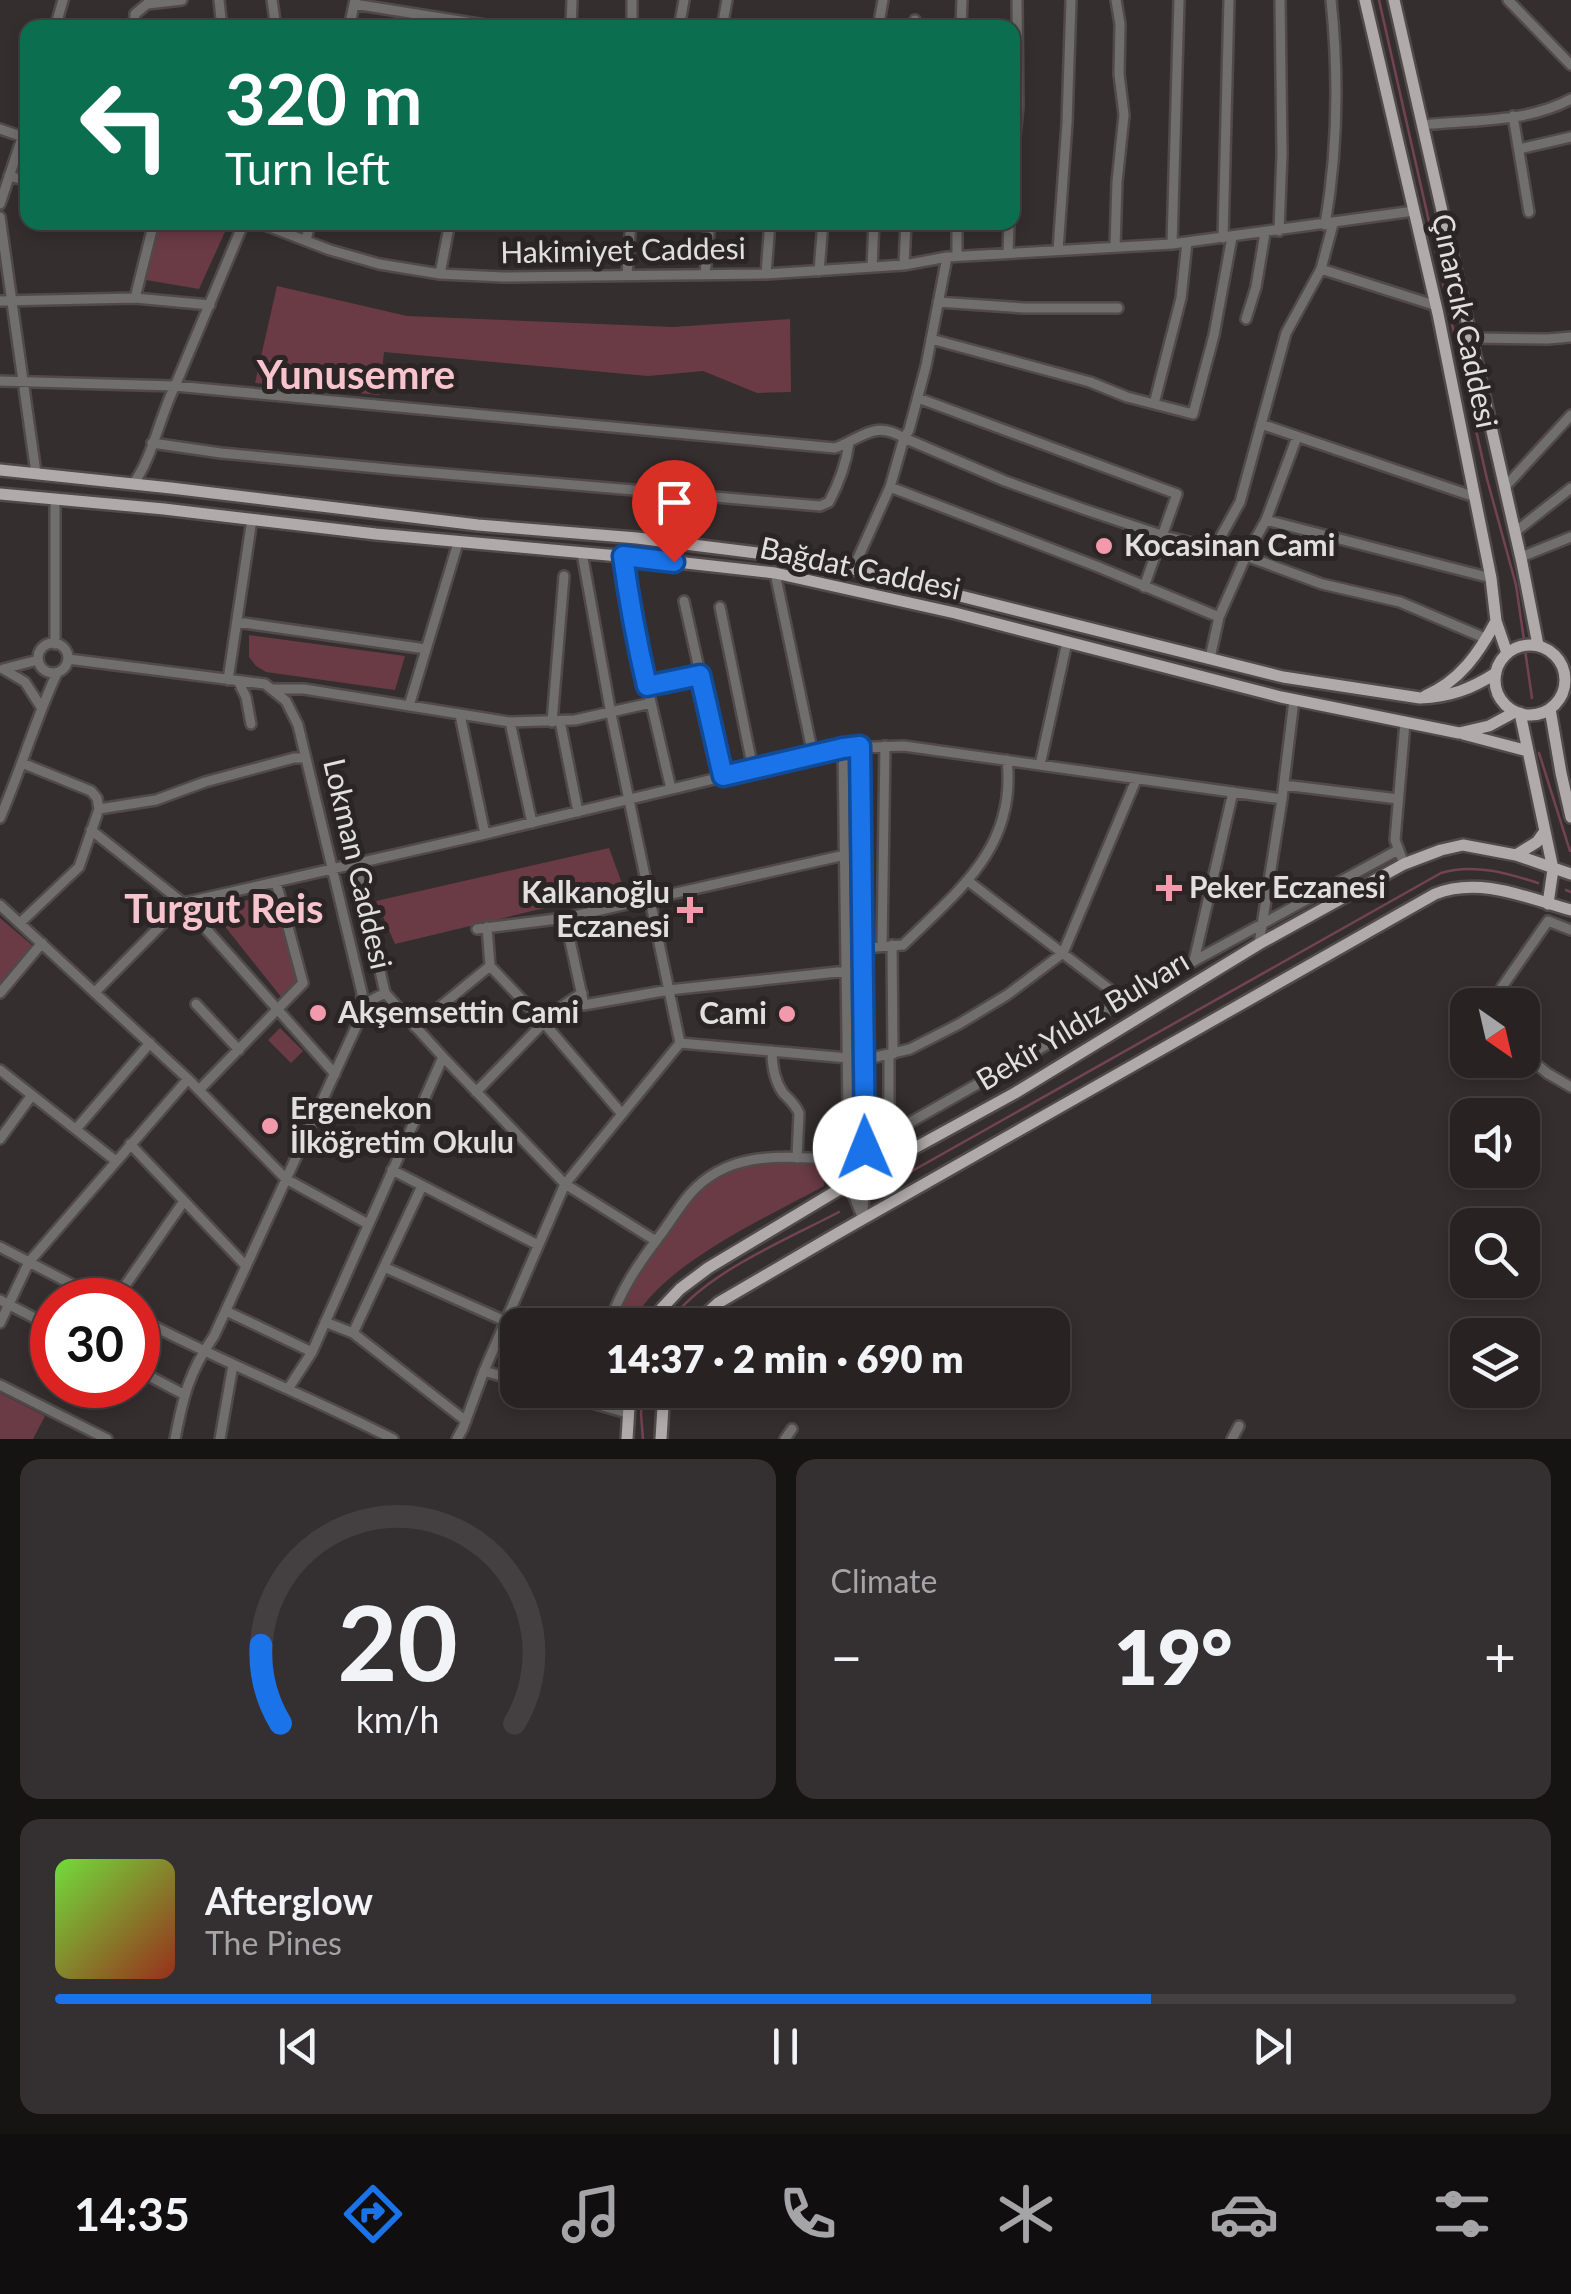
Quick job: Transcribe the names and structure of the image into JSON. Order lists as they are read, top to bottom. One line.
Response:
{"streets":{"main road":["Çınarcık Caddesi","Bağdat Caddesi","Bekir Yıldız Bulvarı"],"street":["Hakimiyet Caddesi","Lokman Caddesi"]},"crossings":[["Hakimiyet Caddesi","Çınarcık Caddesi"],["Çınarcık Caddesi","Bağdat Caddesi"]],"districts":["Yunusemre","Turgut Reis"],"places":{"other":["Kocasinan Cami","Akşemsettin Cami","Cami","Ergenekon İlköğretim Okulu"],"health":["Peker Eczanesi","Kalkanoğlu Eczanesi"]},"north":"bottom right","page":{"turn":["320 m","Turn left"],"limit":"30","trip":"14:37 · 2 min · 690 m","tile":"Climate","heat":["−","19°","+"],"song":["Afterglow","The Pines"],"tabs":"14:35","gauge":["20","km/h"]}}
